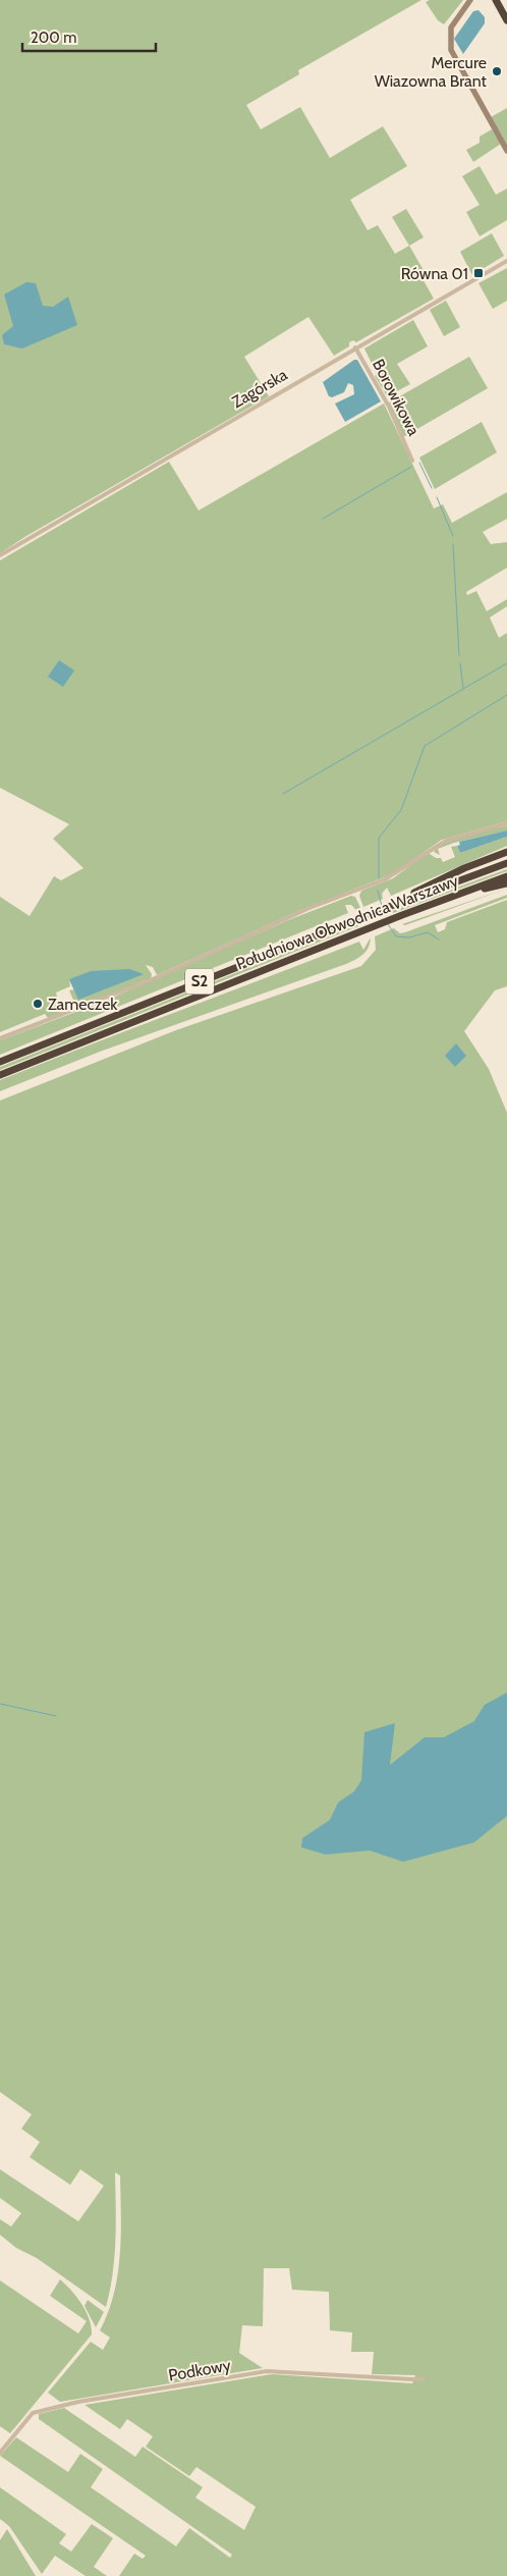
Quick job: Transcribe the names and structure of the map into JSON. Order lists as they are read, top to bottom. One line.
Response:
{"streets":{"highway":["Południowa Obwodnica Warszawy","S2"],"street":["Zagórska","Borowikowa","Podkowy"]},"crossings":[["Zagórska","Borowikowa"]],"places":{"other":["Mercure Wiazowna Brant","Zameczek"],"transit":["Równa 01"]},"scale_bar":"200 m"}
